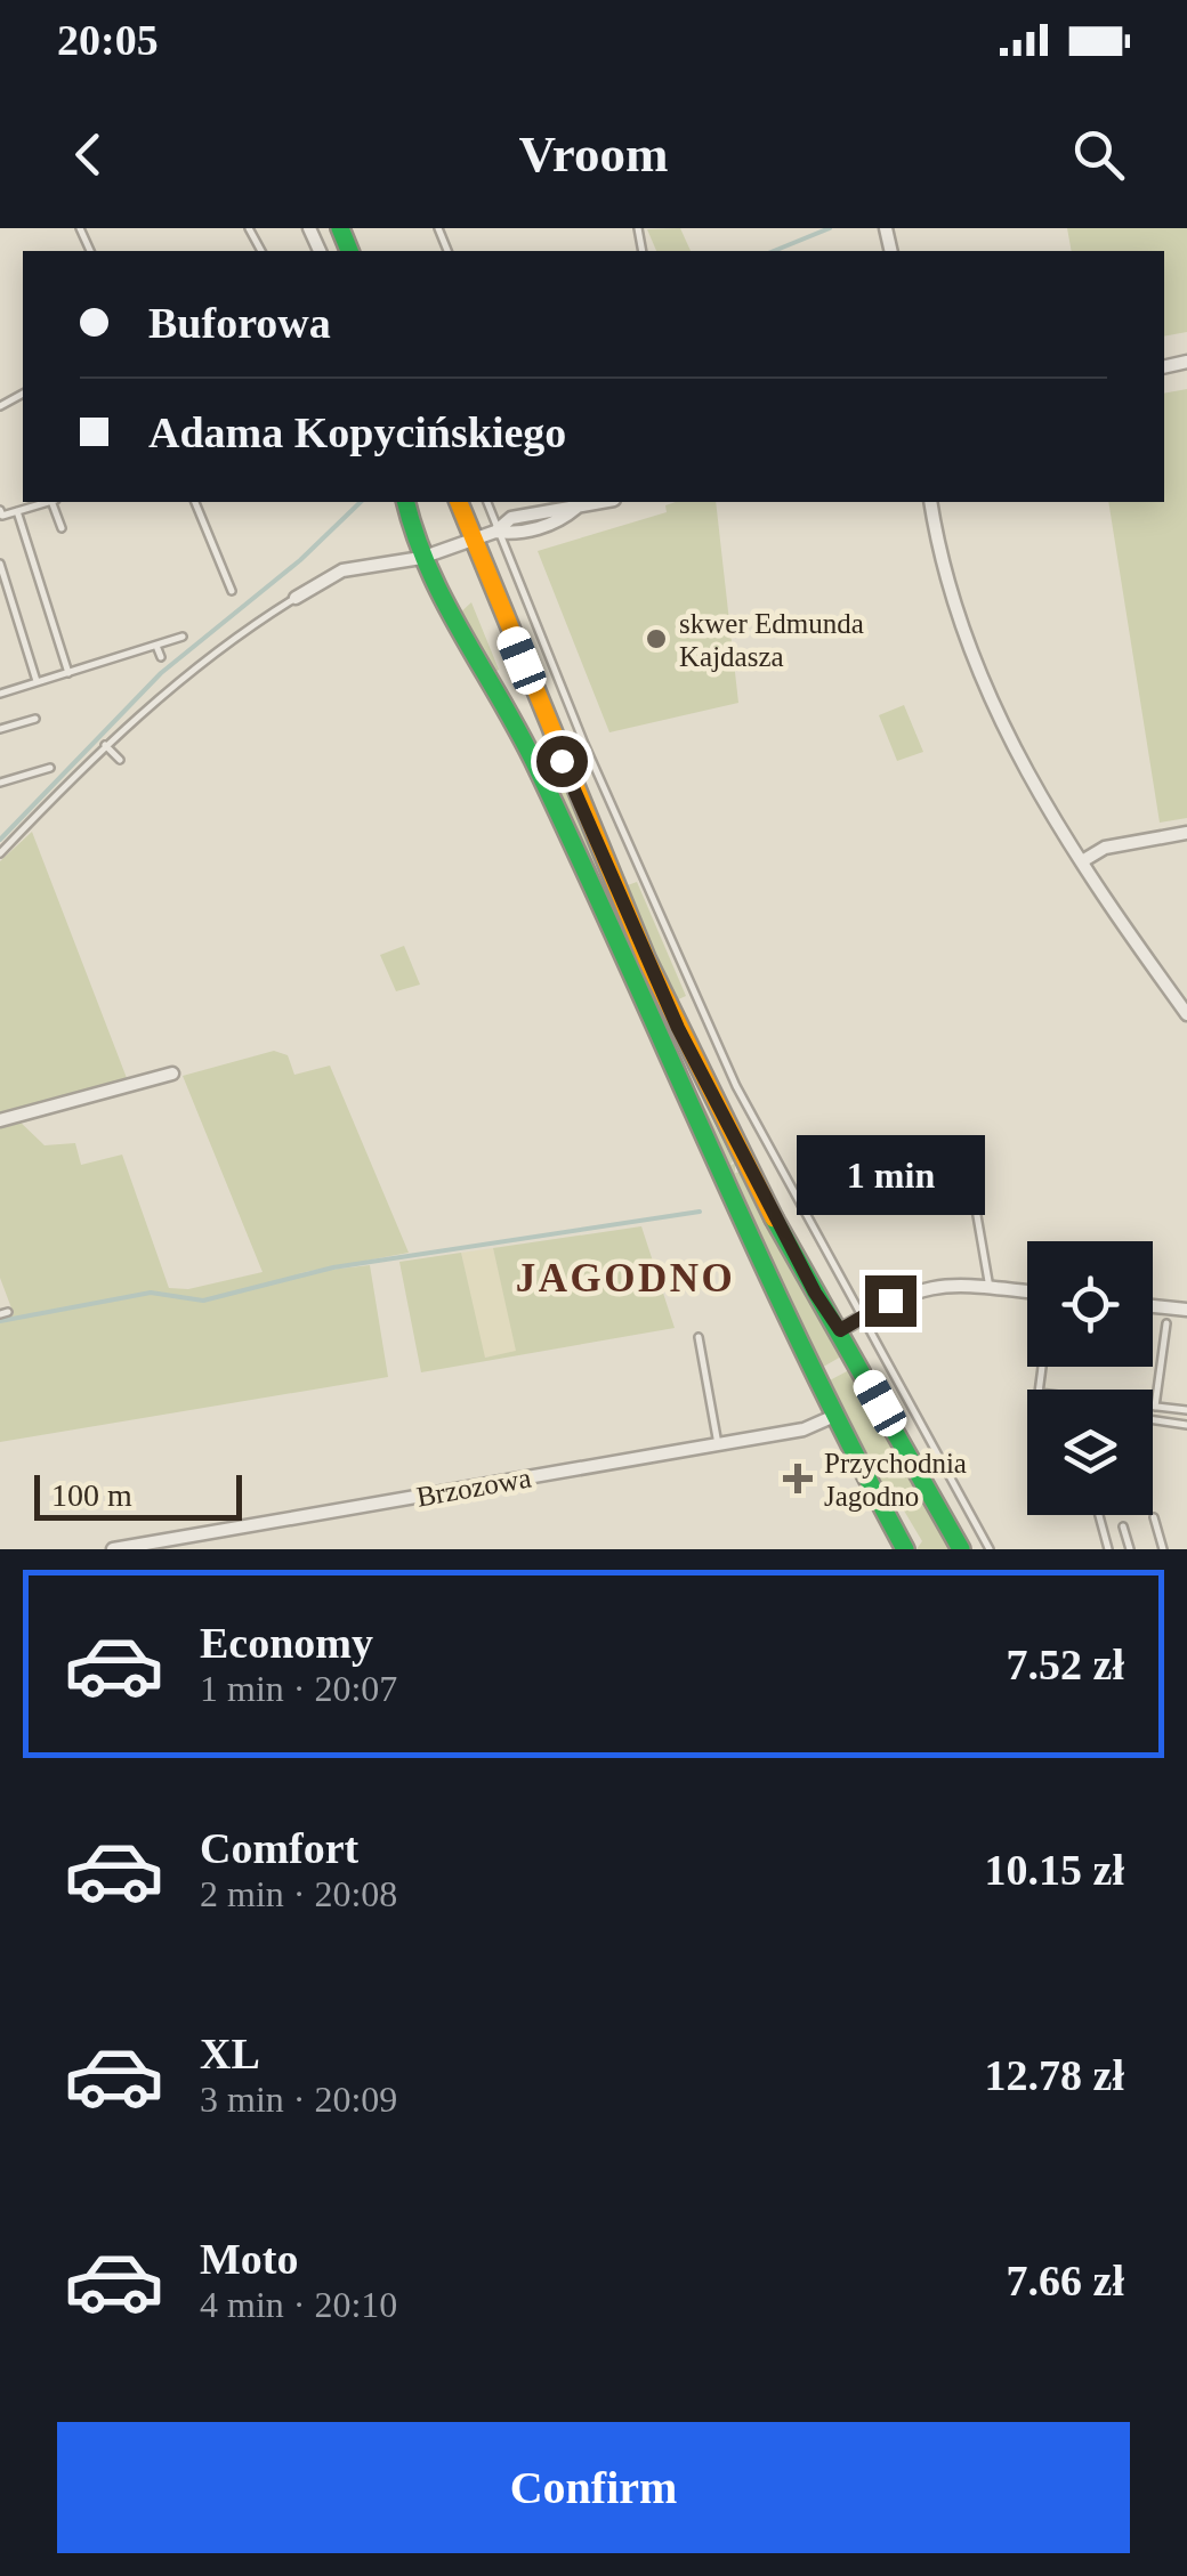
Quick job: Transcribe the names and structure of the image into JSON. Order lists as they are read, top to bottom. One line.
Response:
{"streets":{"street":["Brzozowa"]},"districts":["JAGODNO"],"places":{"other":["skwer Edmunda Kajdasza"],"health":["Przychodnia Jagodno"]},"scale_bar":"100 m","page":{"status":"20:05","header":"Vroom","banner":["Buforowa","Adama Kopycińskiego"],"bubble":"1 min","scale":"100 m","list":[{"name":"Economy","note":"1 min · 20:07","value":"7.52 zł"},{"name":"Comfort","note":"2 min · 20:08","value":"10.15 zł"},{"name":"XL","note":"3 min · 20:09","value":"12.78 zł"},{"name":"Moto","note":"4 min · 20:10","value":"7.66 zł"}],"buttons":"Confirm"}}
